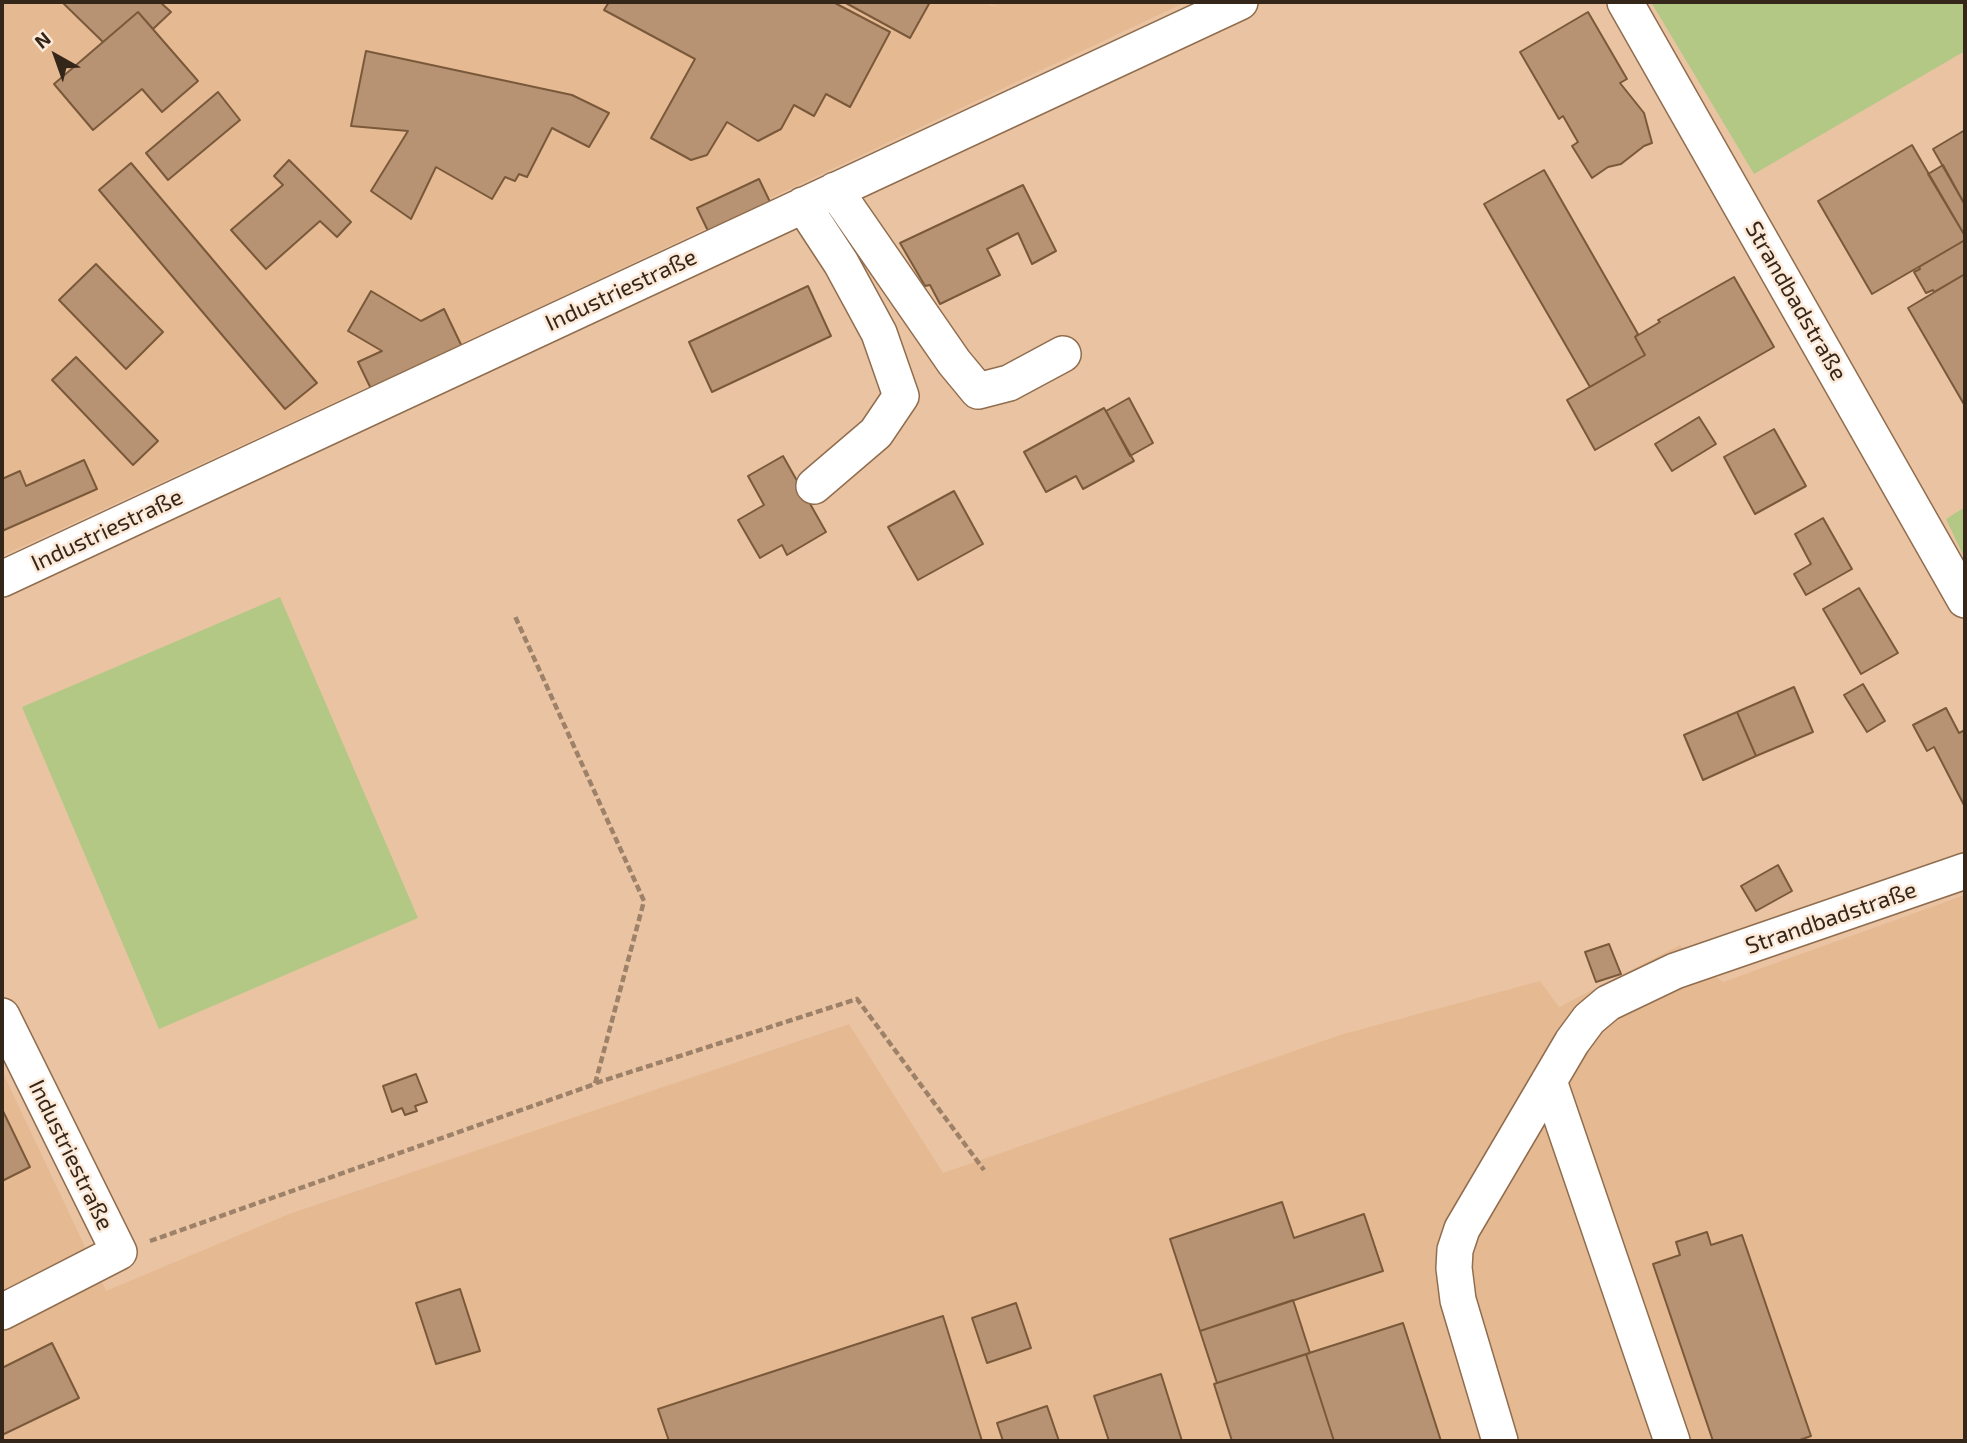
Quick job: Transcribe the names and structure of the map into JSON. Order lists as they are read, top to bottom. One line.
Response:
{"streets":{"street":["Industriestraße","Strandbadstraße"]},"north":"top left"}
